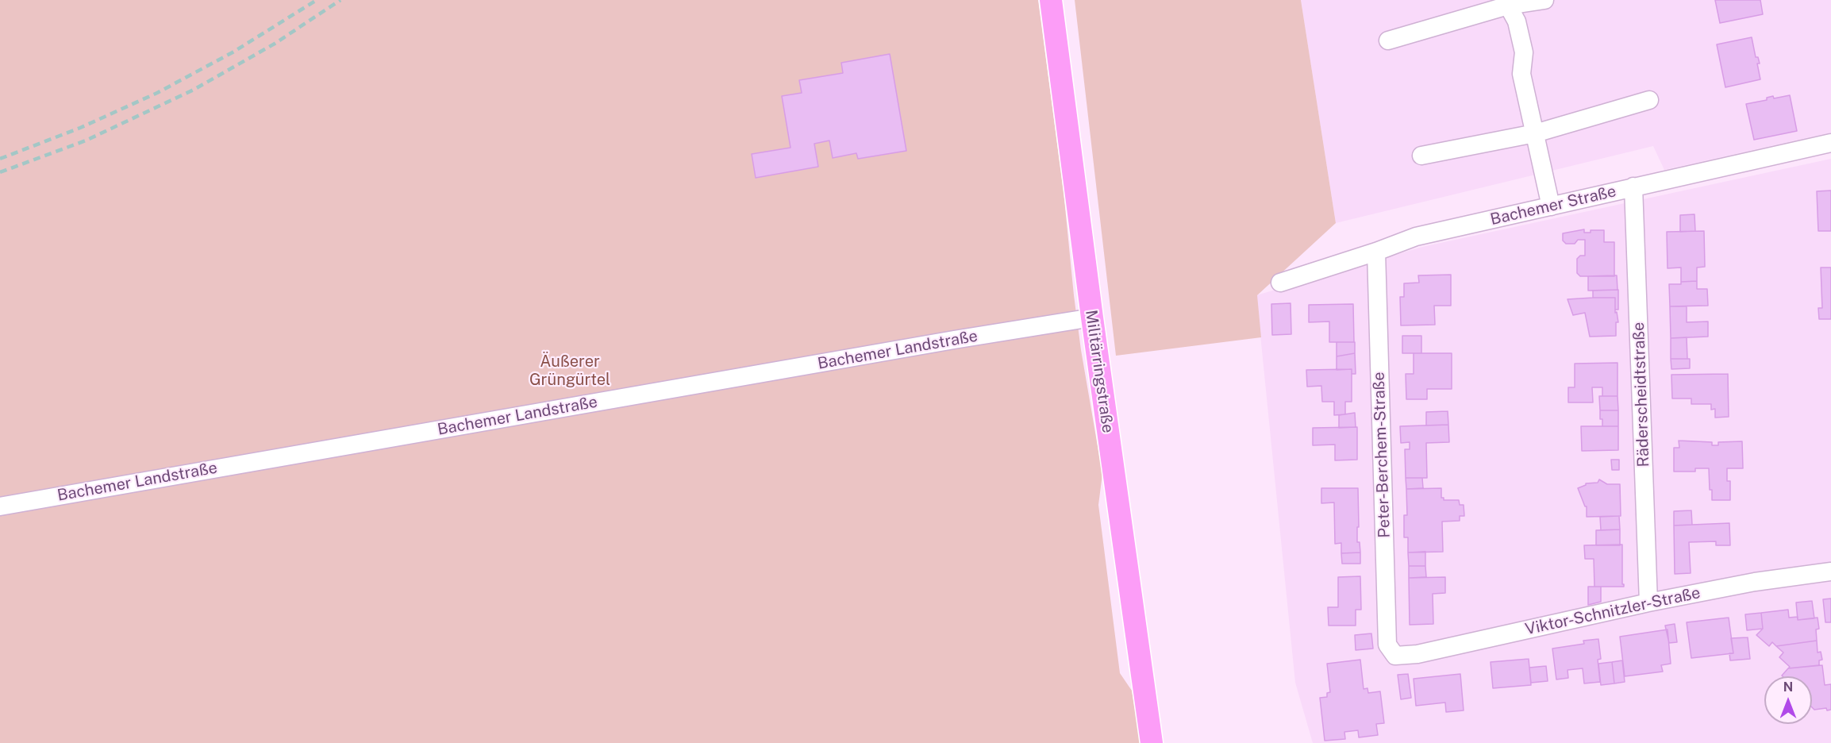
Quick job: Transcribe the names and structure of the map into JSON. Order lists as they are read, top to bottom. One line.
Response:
{"streets":{"main road":["Militärringstraße"],"street":["Bachemer Straße","Bachemer Landstraße","Räderscheidtstraße","Peter-Berchem-Straße","Viktor-Schnitzler-Straße"]},"crossings":[["Bachemer Straße","Räderscheidtstraße"],["Bachemer Straße","Peter-Berchem-Straße"],["Bachemer Landstraße","Militärringstraße"],["Räderscheidtstraße","Viktor-Schnitzler-Straße"],["Peter-Berchem-Straße","Viktor-Schnitzler-Straße"]],"parks":["Äußerer Grüngürtel"],"north":"top"}
